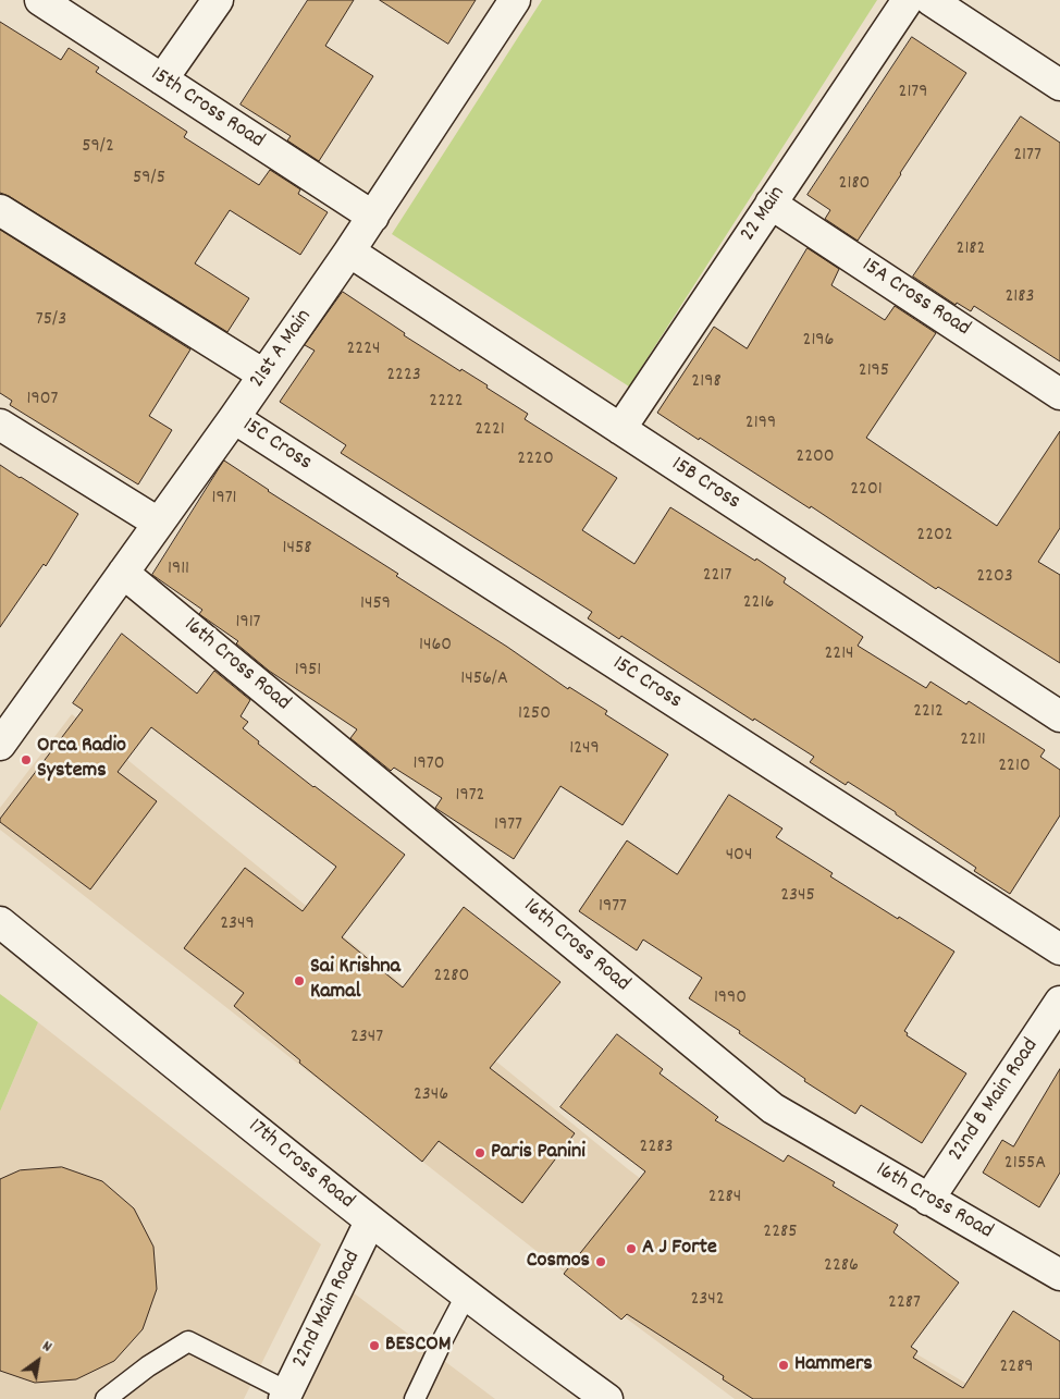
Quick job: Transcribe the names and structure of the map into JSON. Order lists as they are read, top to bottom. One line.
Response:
{"streets":{"street":["15th Cross Road","22 Main","15A Cross Road","21st A Main","15C Cross","15B Cross","16th Cross Road","22nd B Main Road","17th Cross Road","22nd Main Road"]},"crossings":[["15th Cross Road","21st A Main"],["22 Main","15A Cross Road"],["22 Main","15B Cross"],["21st A Main","15C Cross"],["21st A Main","15B Cross"],["21st A Main","16th Cross Road"],["16th Cross Road","22nd B Main Road"],["17th Cross Road","22nd Main Road"]],"places":["Orca Radio Systems","Sai Krishna Kamal","Paris Panini","A J Forte","Cosmos","BESCOM","Hammers"],"house_numbers":["2179","59/2","2177","59/5","2180","2182","2183","75/3","2196","2224","2195","2223","2198","1907","2222","2199","2221","2200","2220","2201","1971","2202","1458","1911","2217","2203","2216","1459","1917","1460","2214","1951","1456/A","2212","1250","2211","1249","1970","2210","1972","1977","404","2345","1977","2349","2280","1990","2347","2346","2283","2155A","2284","2285","2286","2342","2287","2289"],"north":"top right"}
